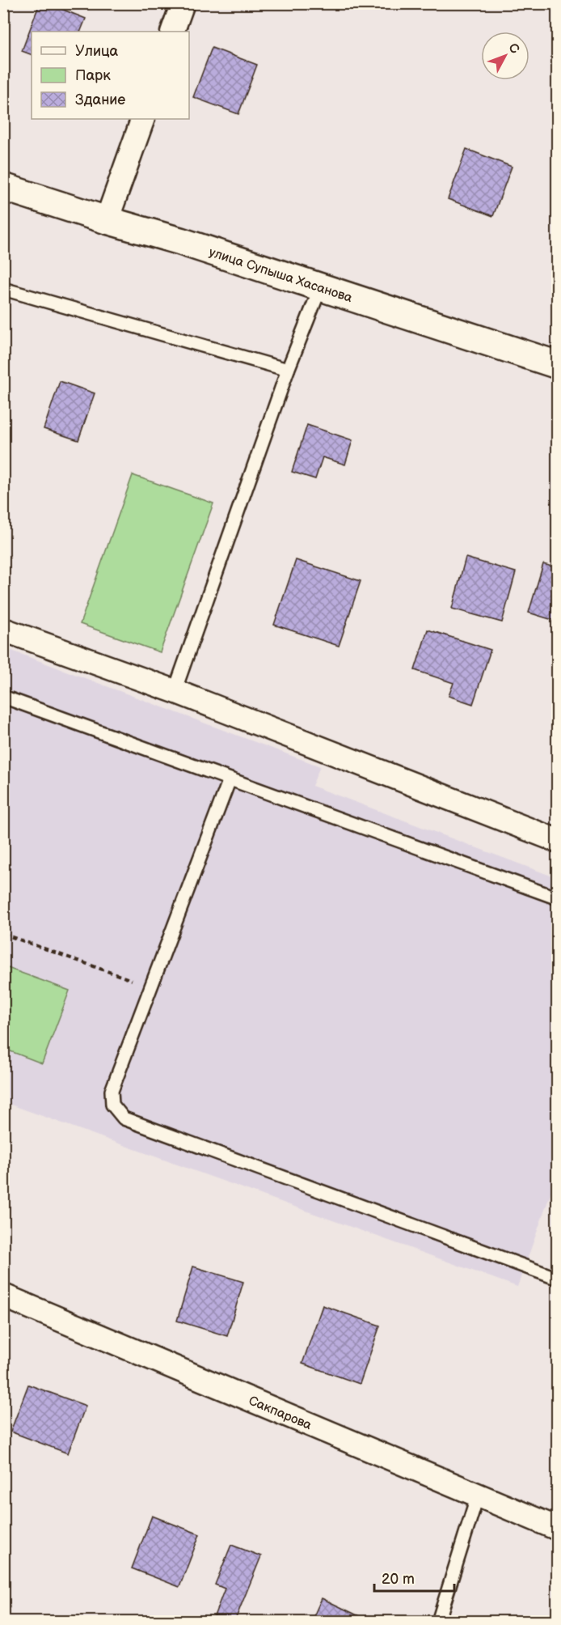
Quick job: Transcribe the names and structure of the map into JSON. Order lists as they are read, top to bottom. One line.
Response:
{"streets":{"street":["улица Супыша Хасанова","Сакпарова"]},"legend":["Улица","Парк","Здание"],"scale_bar":"20 m","north":"top right"}
